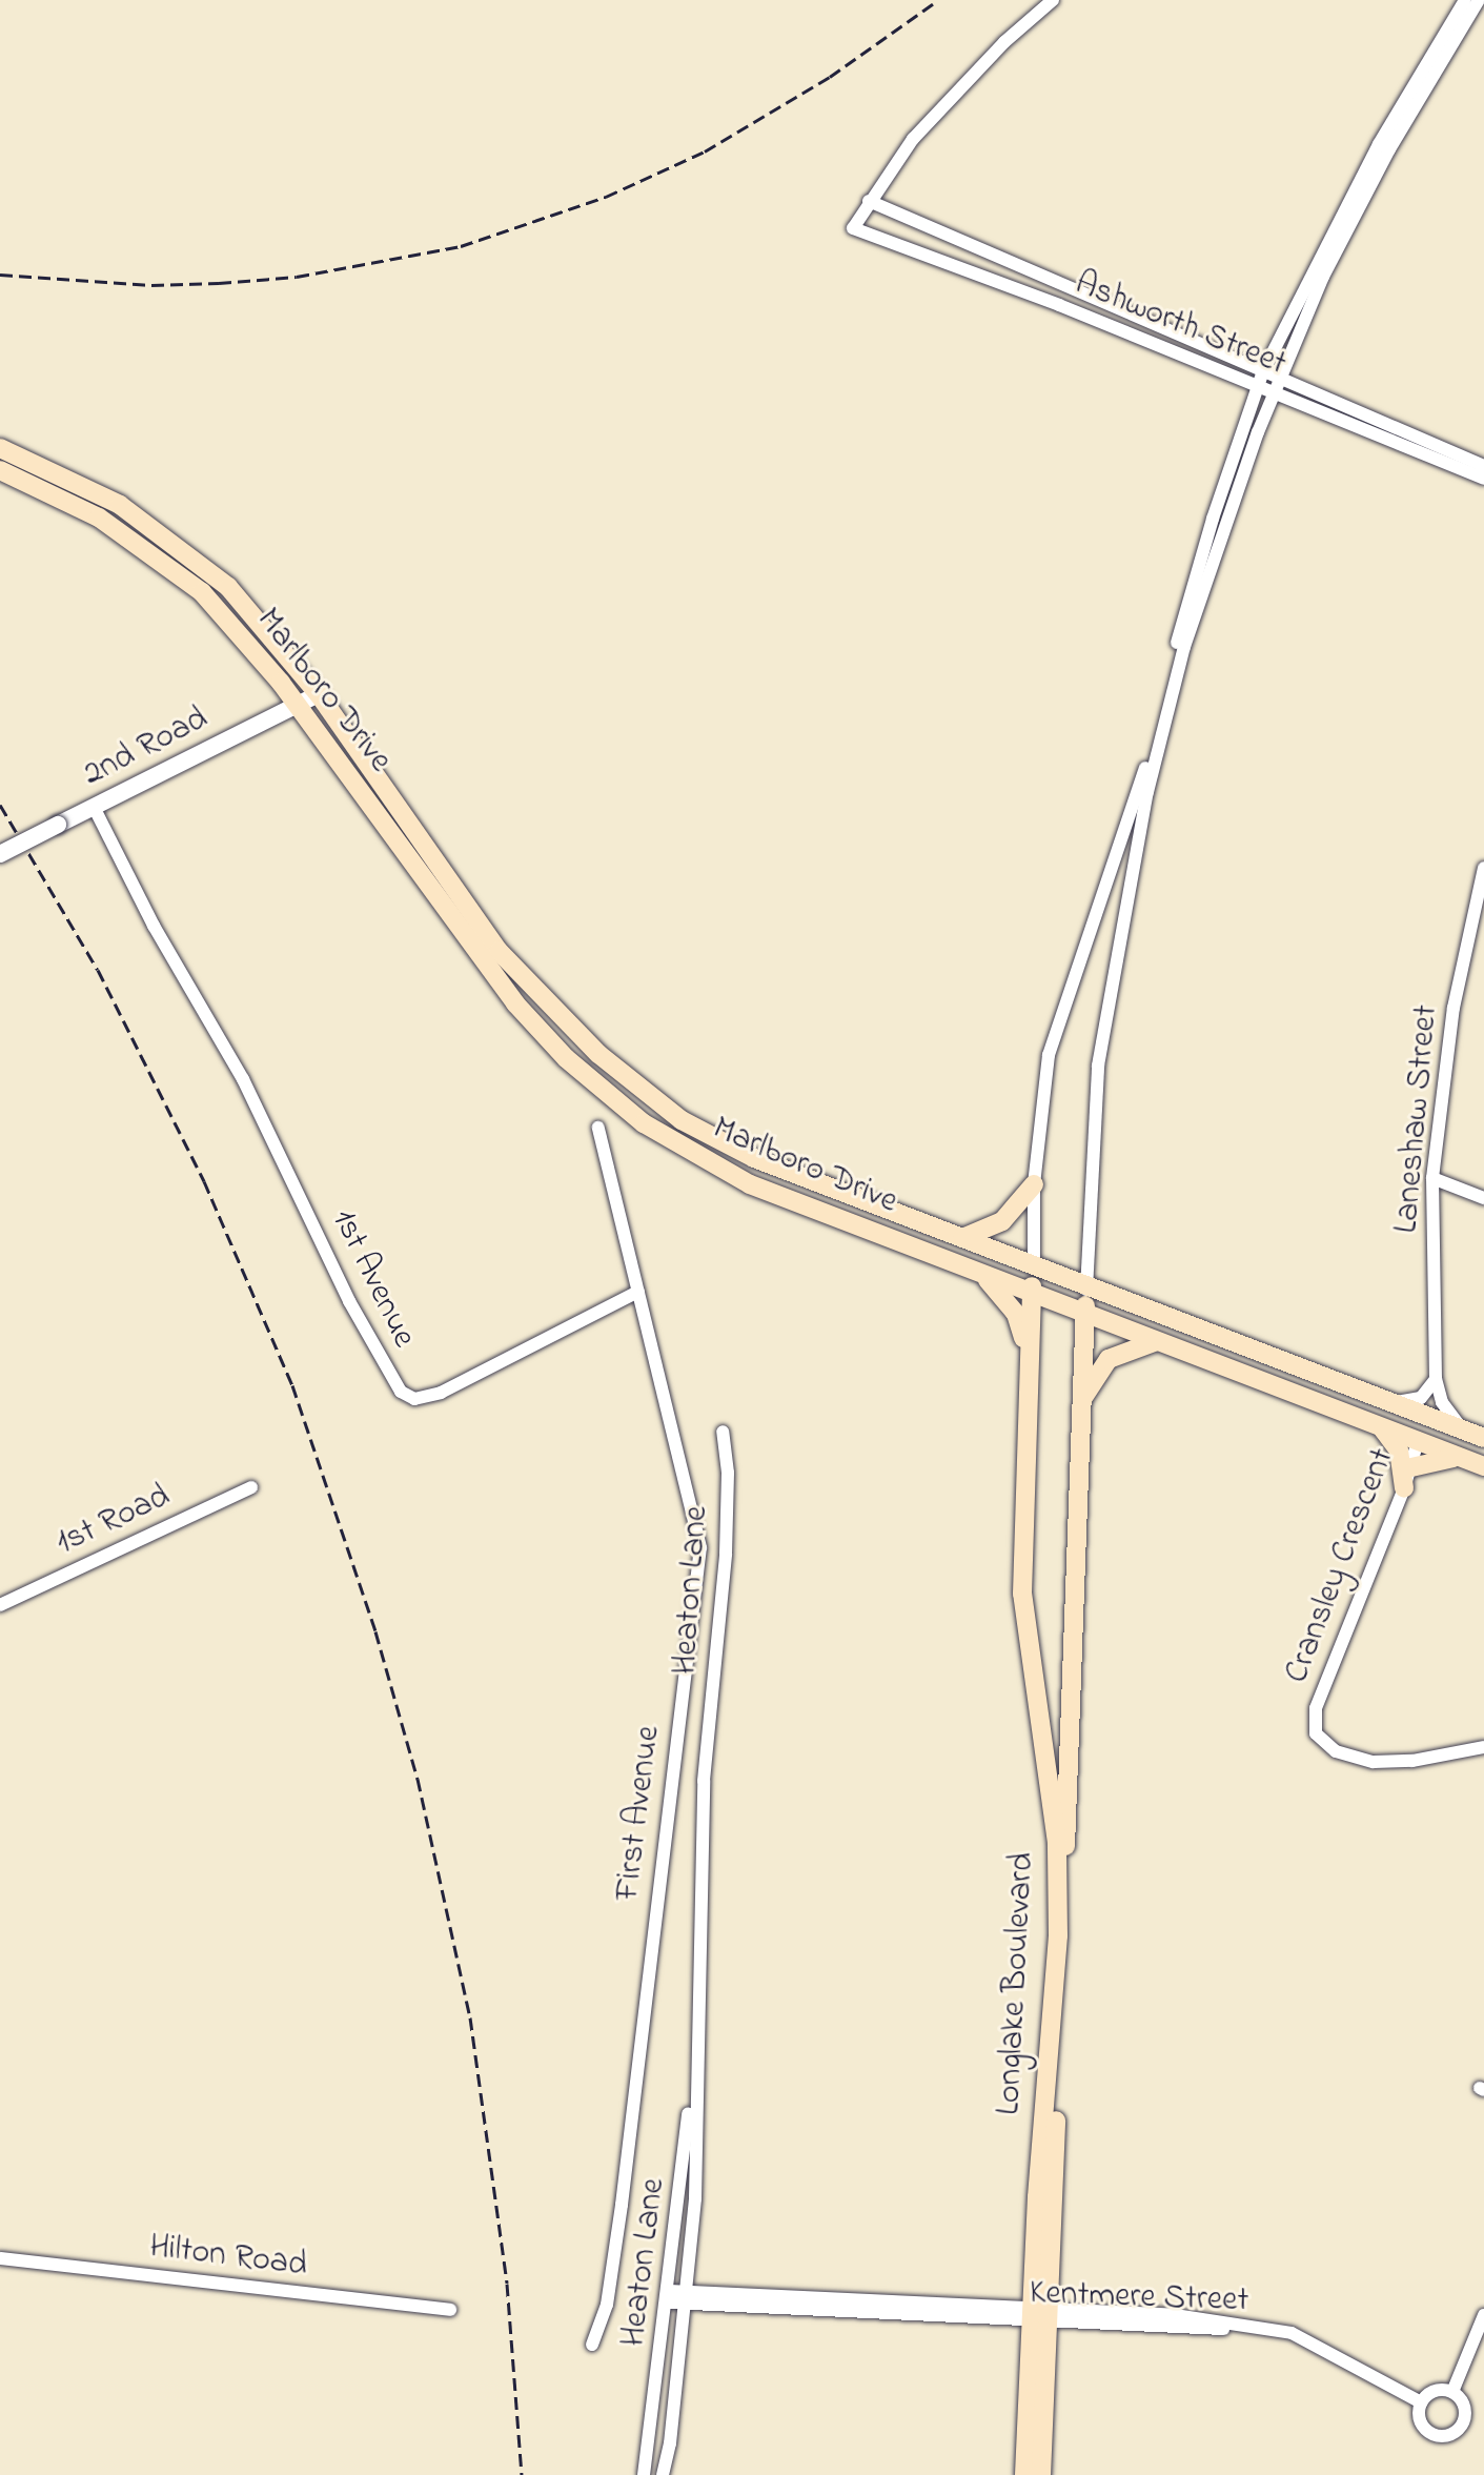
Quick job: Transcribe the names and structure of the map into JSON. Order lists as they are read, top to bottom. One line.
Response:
{"streets":{"main road":["Marlboro Drive","Longlake Boulevard"],"street":["Ashworth Street","2nd Road","Laneshaw Street","1st Avenue","1st Road","Cransley Crescent","Heaton Lane","First Avenue","Hilton Road","Kentmere Street"]},"crossings":[["Marlboro Drive","2nd Road"],["Marlboro Drive","Laneshaw Street"],["Marlboro Drive","Cransley Crescent"],["Marlboro Drive","Longlake Boulevard"],["2nd Road","1st Avenue"],["1st Avenue","First Avenue"],["Heaton Lane","Kentmere Street"],["Longlake Boulevard","Kentmere Street"]]}
